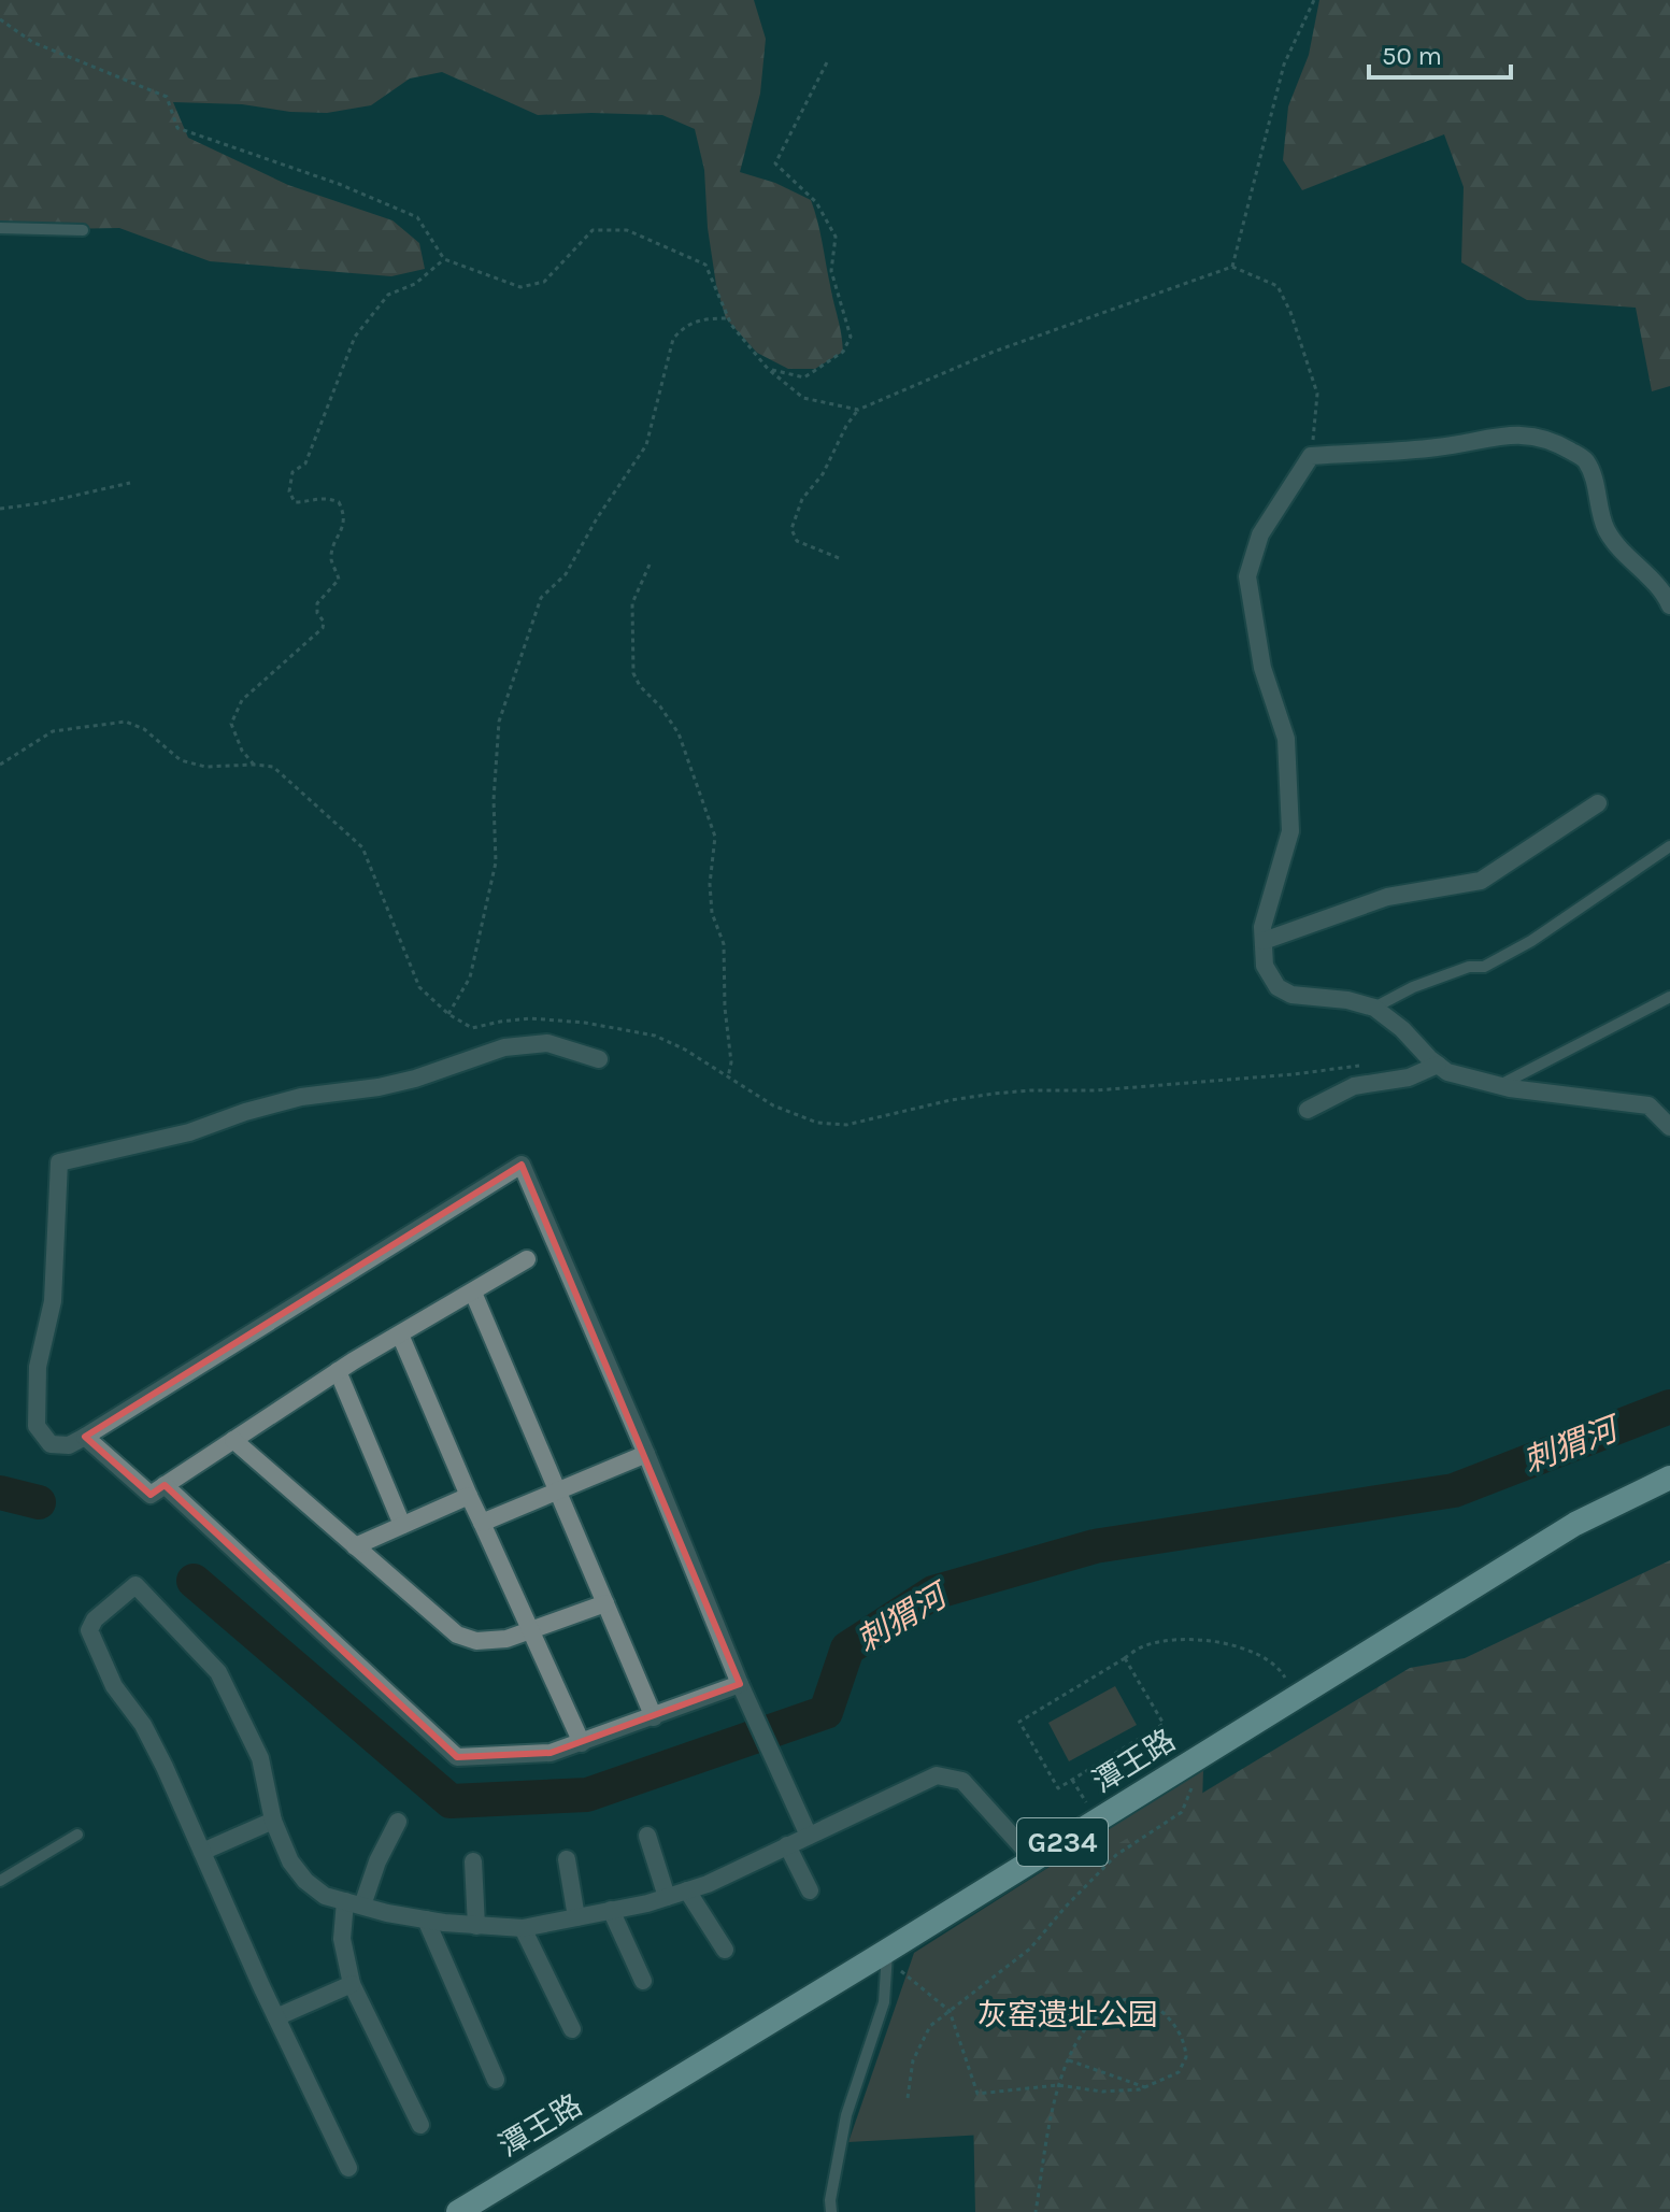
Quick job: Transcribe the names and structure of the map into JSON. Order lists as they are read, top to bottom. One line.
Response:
{"streets":{"highway":["潭王路","G234"]},"water":["刺猬河"],"parks":["灰窑遗址公园"],"scale_bar":"50 m"}
